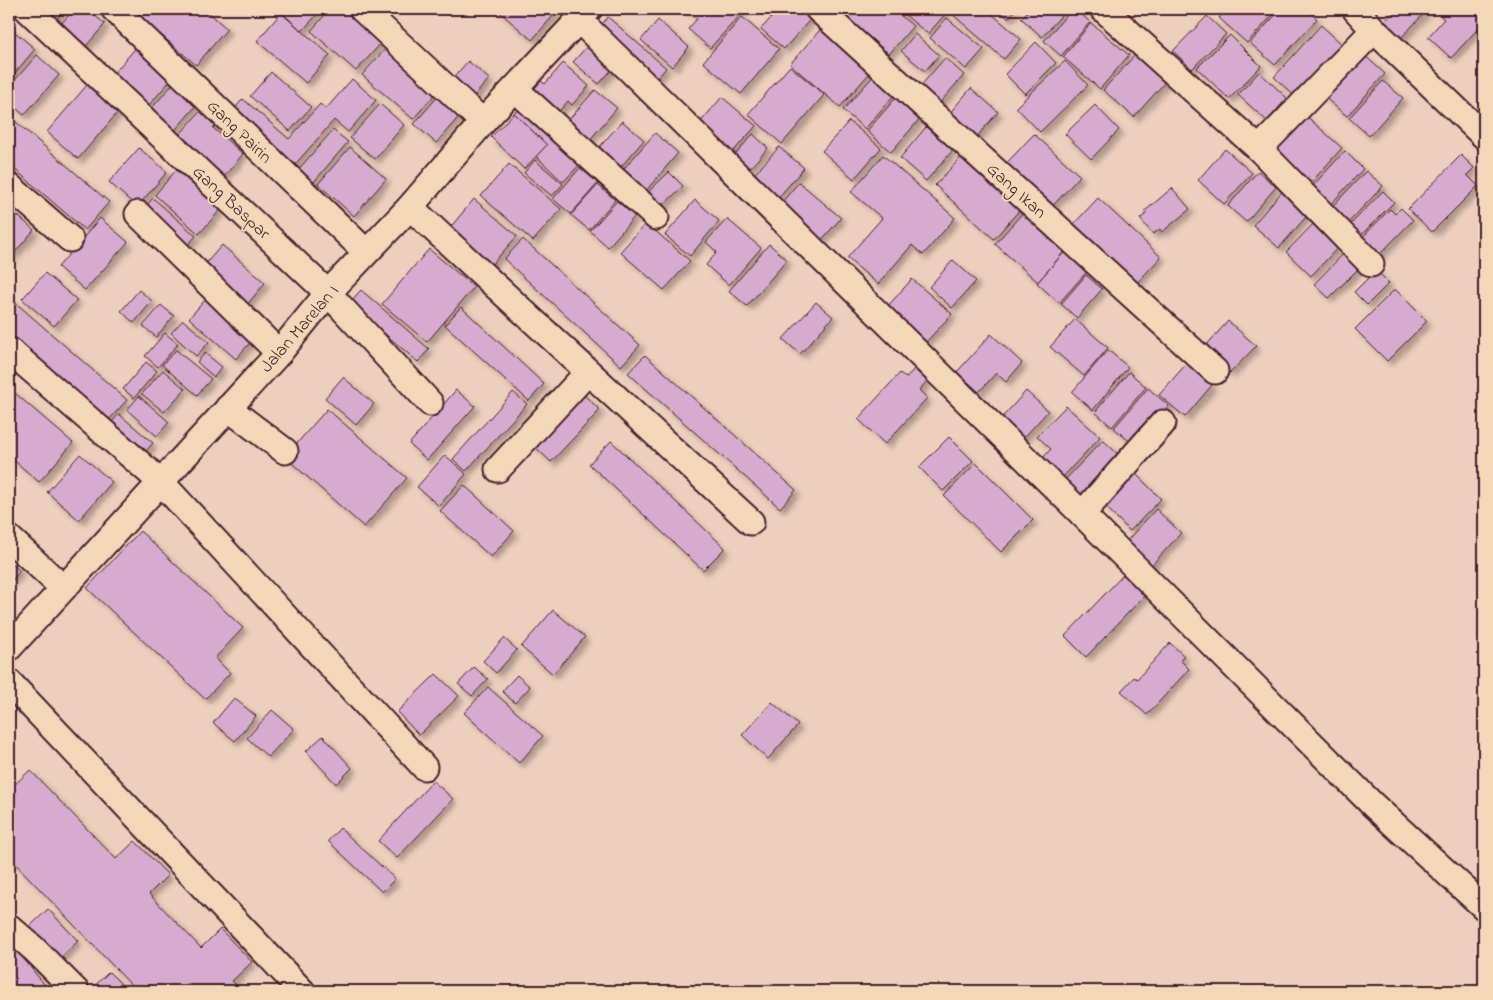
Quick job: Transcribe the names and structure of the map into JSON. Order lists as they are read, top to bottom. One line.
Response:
{"streets":{"street":["Gang Pairin","Gang Ikan","Gang Baspar","Jalan Marelan I"]},"crossings":[["Gang Pairin","Jalan Marelan I"],["Gang Baspar","Jalan Marelan I"]]}
